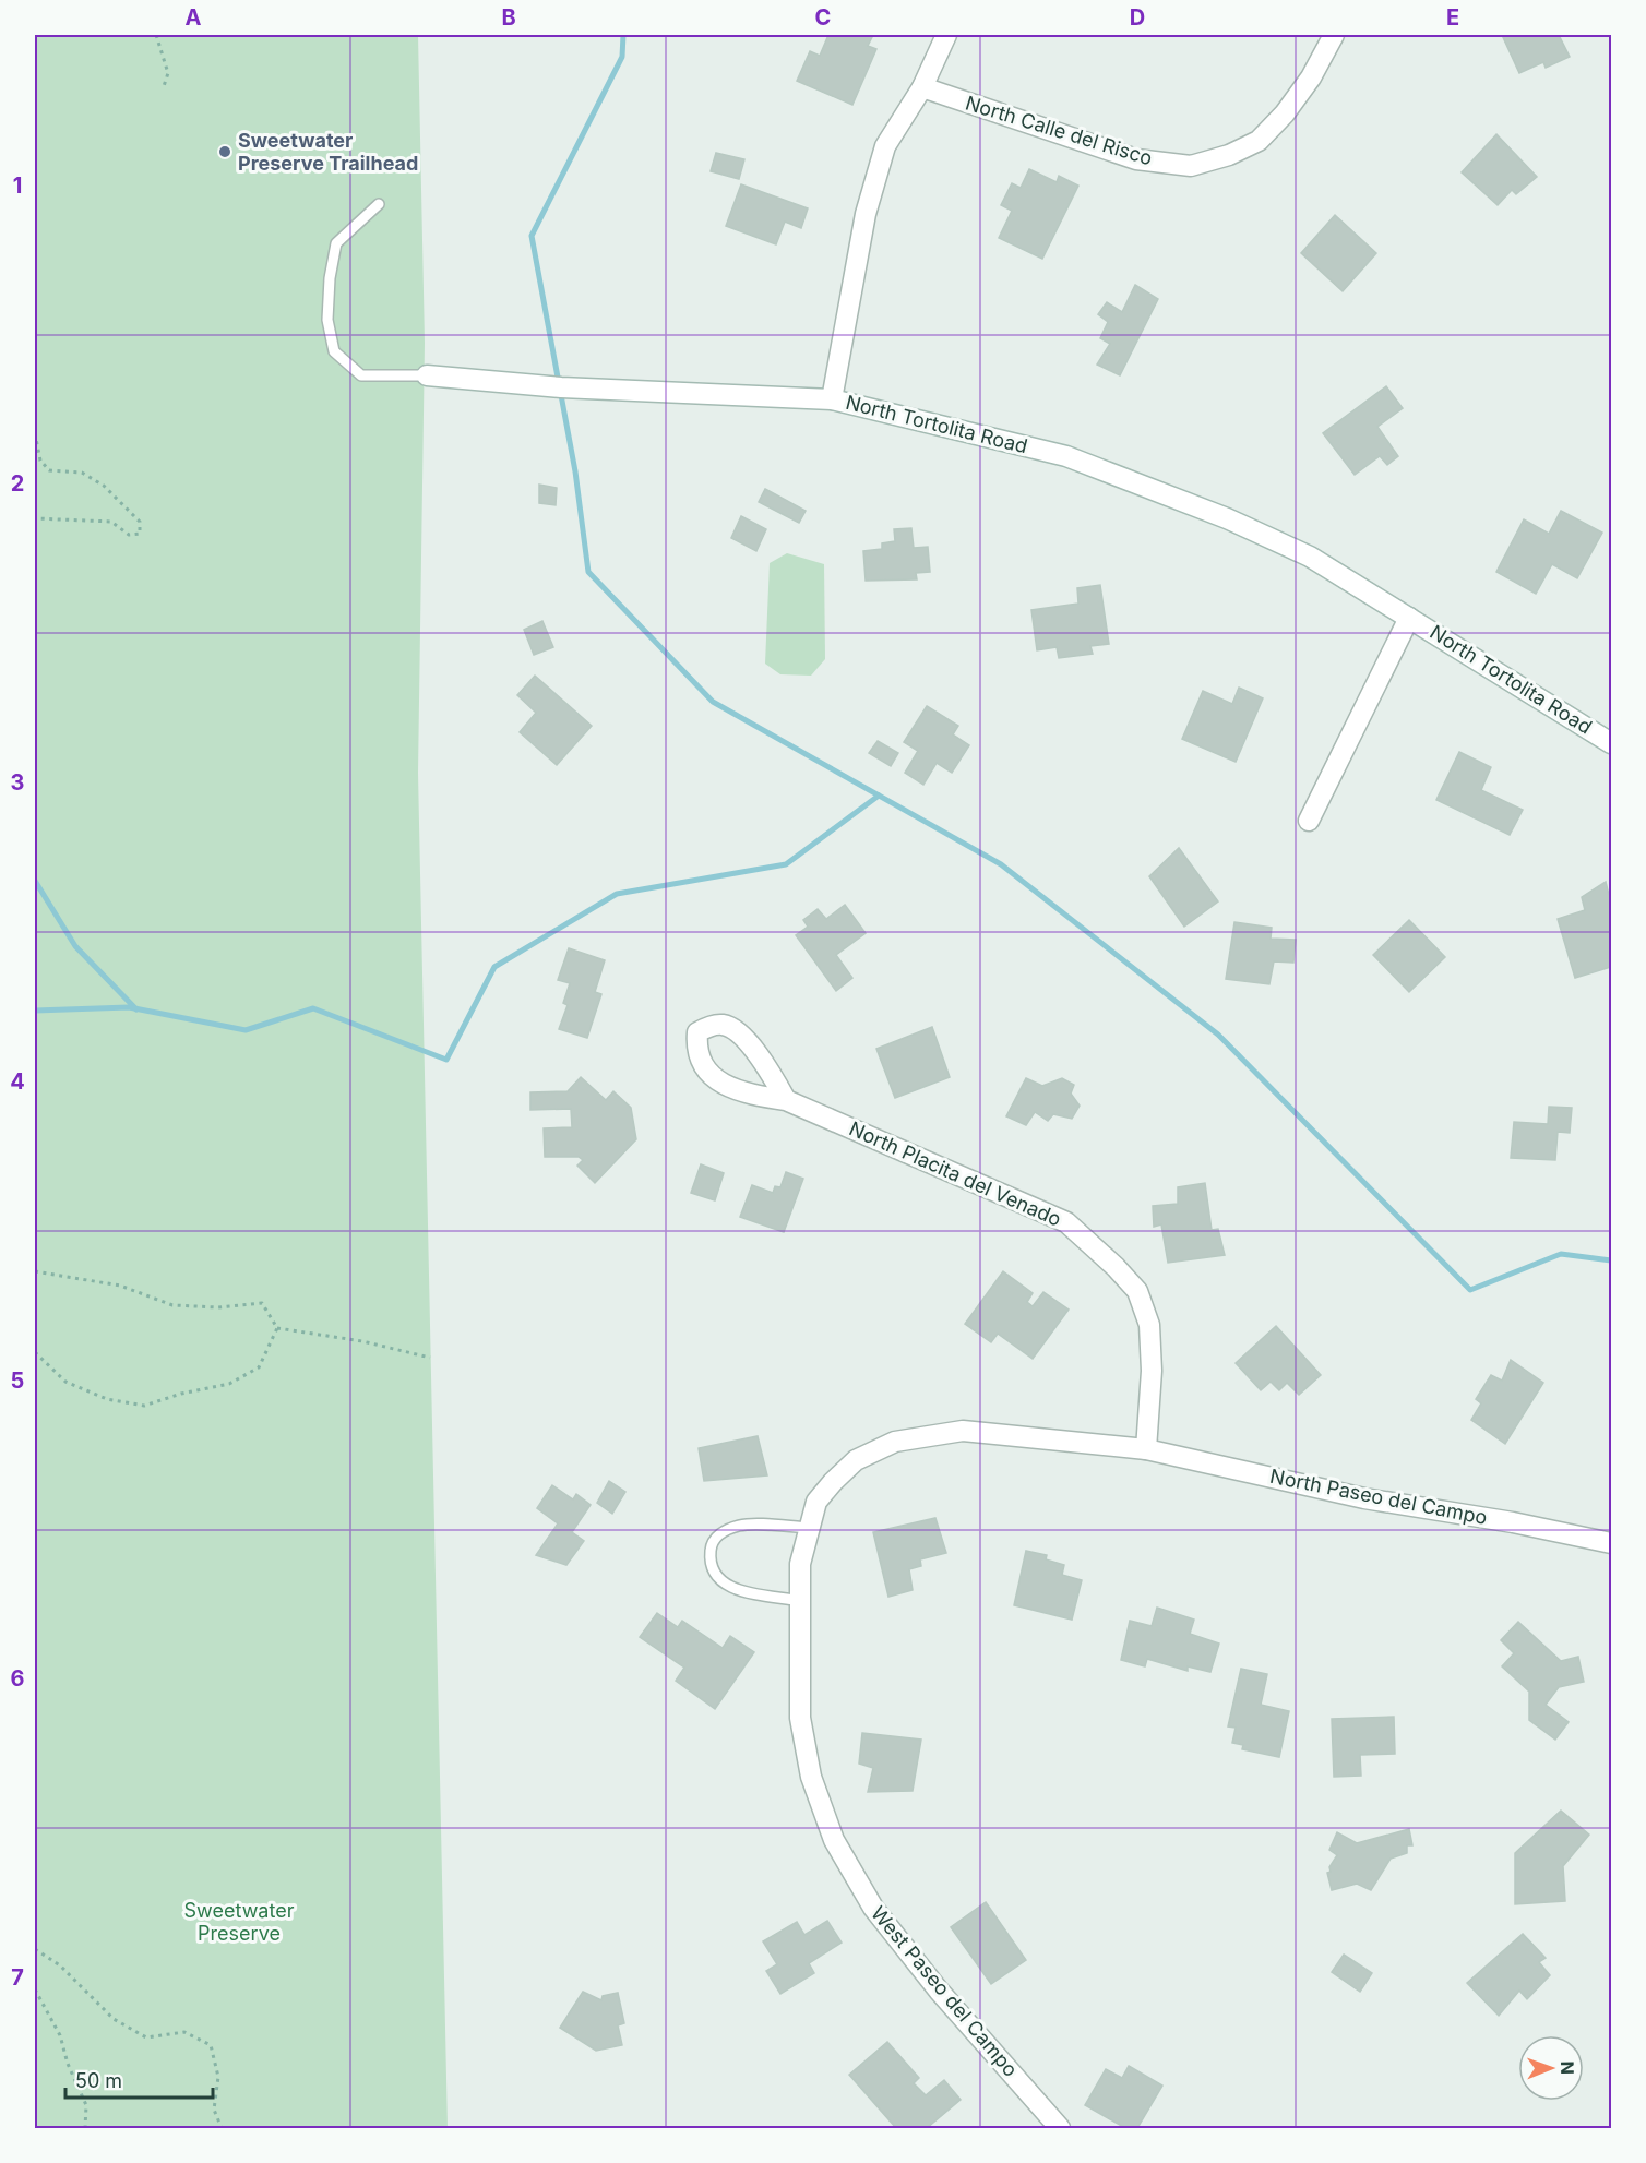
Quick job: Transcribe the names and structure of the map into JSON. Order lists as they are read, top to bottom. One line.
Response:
{"streets":{"street":["North Calle del Risco","North Tortolita Road","North Placita del Venado","North Paseo del Campo","West Paseo del Campo"]},"crossings":[["North Placita del Venado","North Paseo del Campo"],["North Placita del Venado","West Paseo del Campo"],["North Paseo del Campo","West Paseo del Campo"]],"parks":["Sweetwater Preserve"],"places":["Sweetwater Preserve Trailhead"],"scale_bar":"50 m","north":"right","grid":{"columns":["A","B","C","D","E"],"rows":["1","2","3","4","5","6","7"]}}
